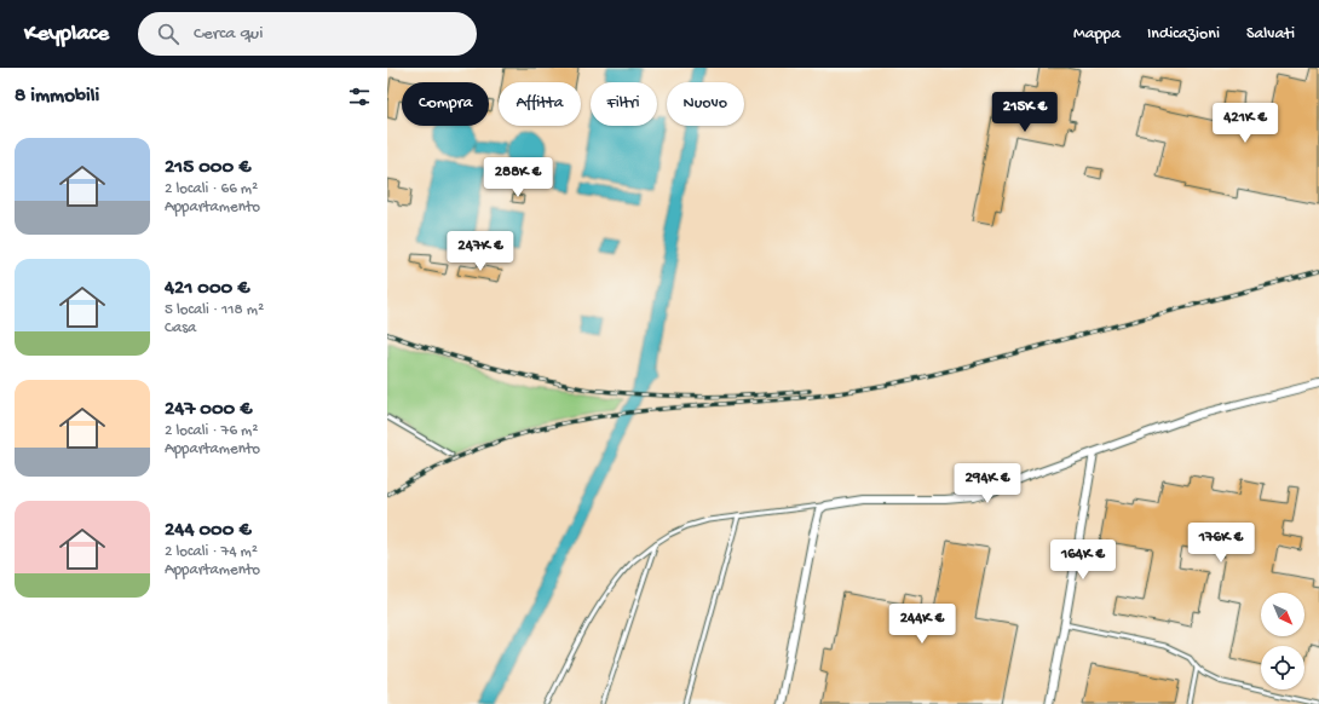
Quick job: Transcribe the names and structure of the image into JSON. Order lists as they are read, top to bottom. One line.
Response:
{"north":"bottom right","page":{"header":"Keyplace","search":"Cerca qui","nav":["Mappa","Indicazioni","Salvati"],"heading":"8 immobili","chip":["Compra","Affitta","Filtri","Nuovo"],"price":["215K €","421K €","288K €","247K €","294K €","176K €","164K €","244K €"],"list":[{"name":"215 000 €","note":"2 locali · 66 m² · Appartamento"},{"name":"421 000 €","note":"5 locali · 118 m² · Casa"},{"name":"247 000 €","note":"2 locali · 76 m² · Appartamento"},{"name":"244 000 €","note":"2 locali · 74 m² · Appartamento"}]}}
